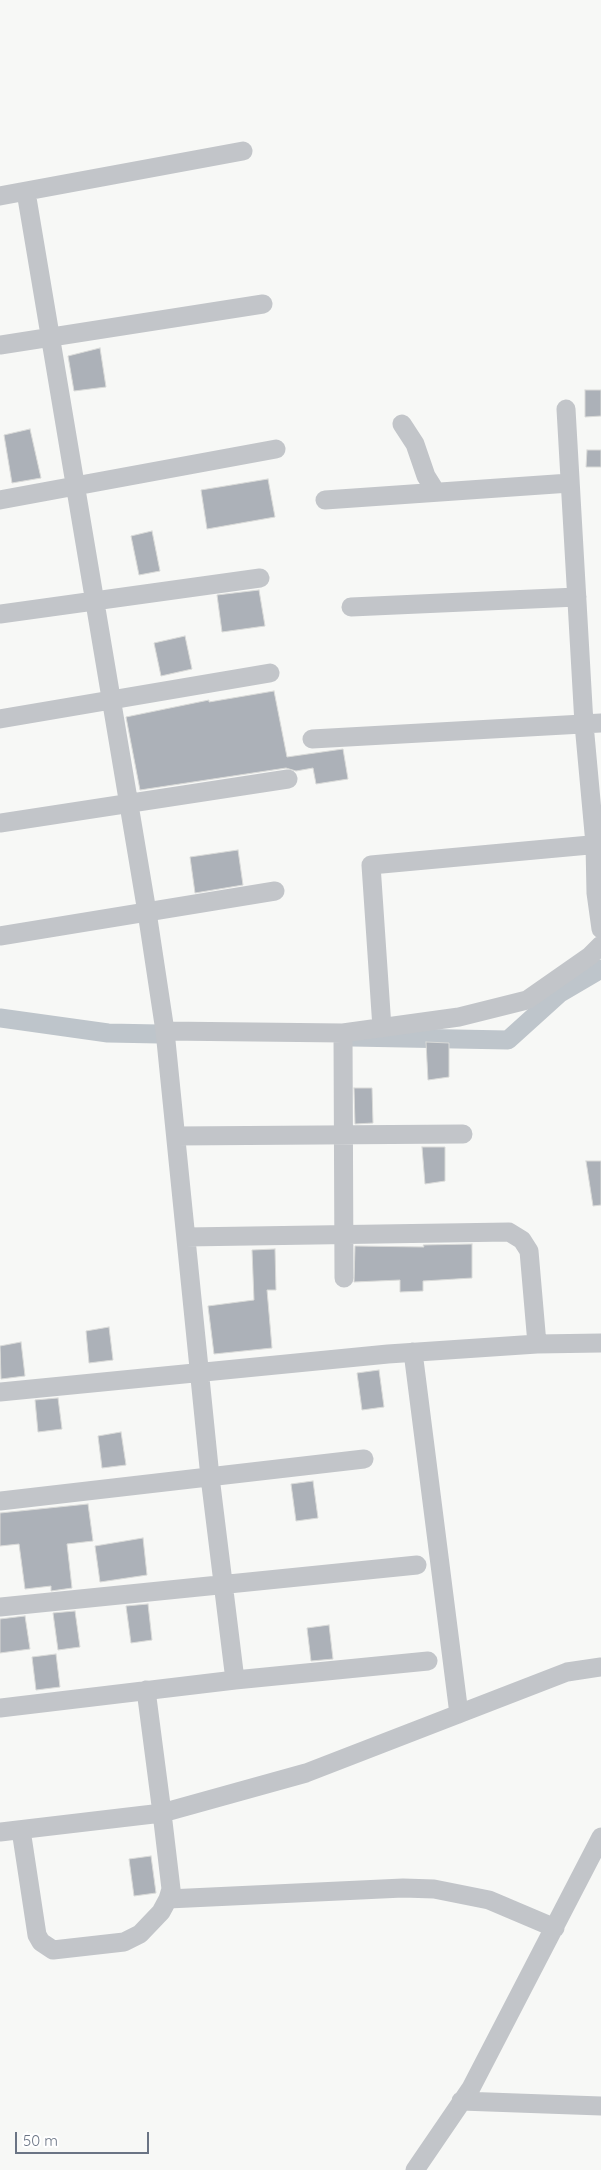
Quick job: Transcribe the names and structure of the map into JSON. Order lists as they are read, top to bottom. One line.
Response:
{"scale_bar":"50 m"}
